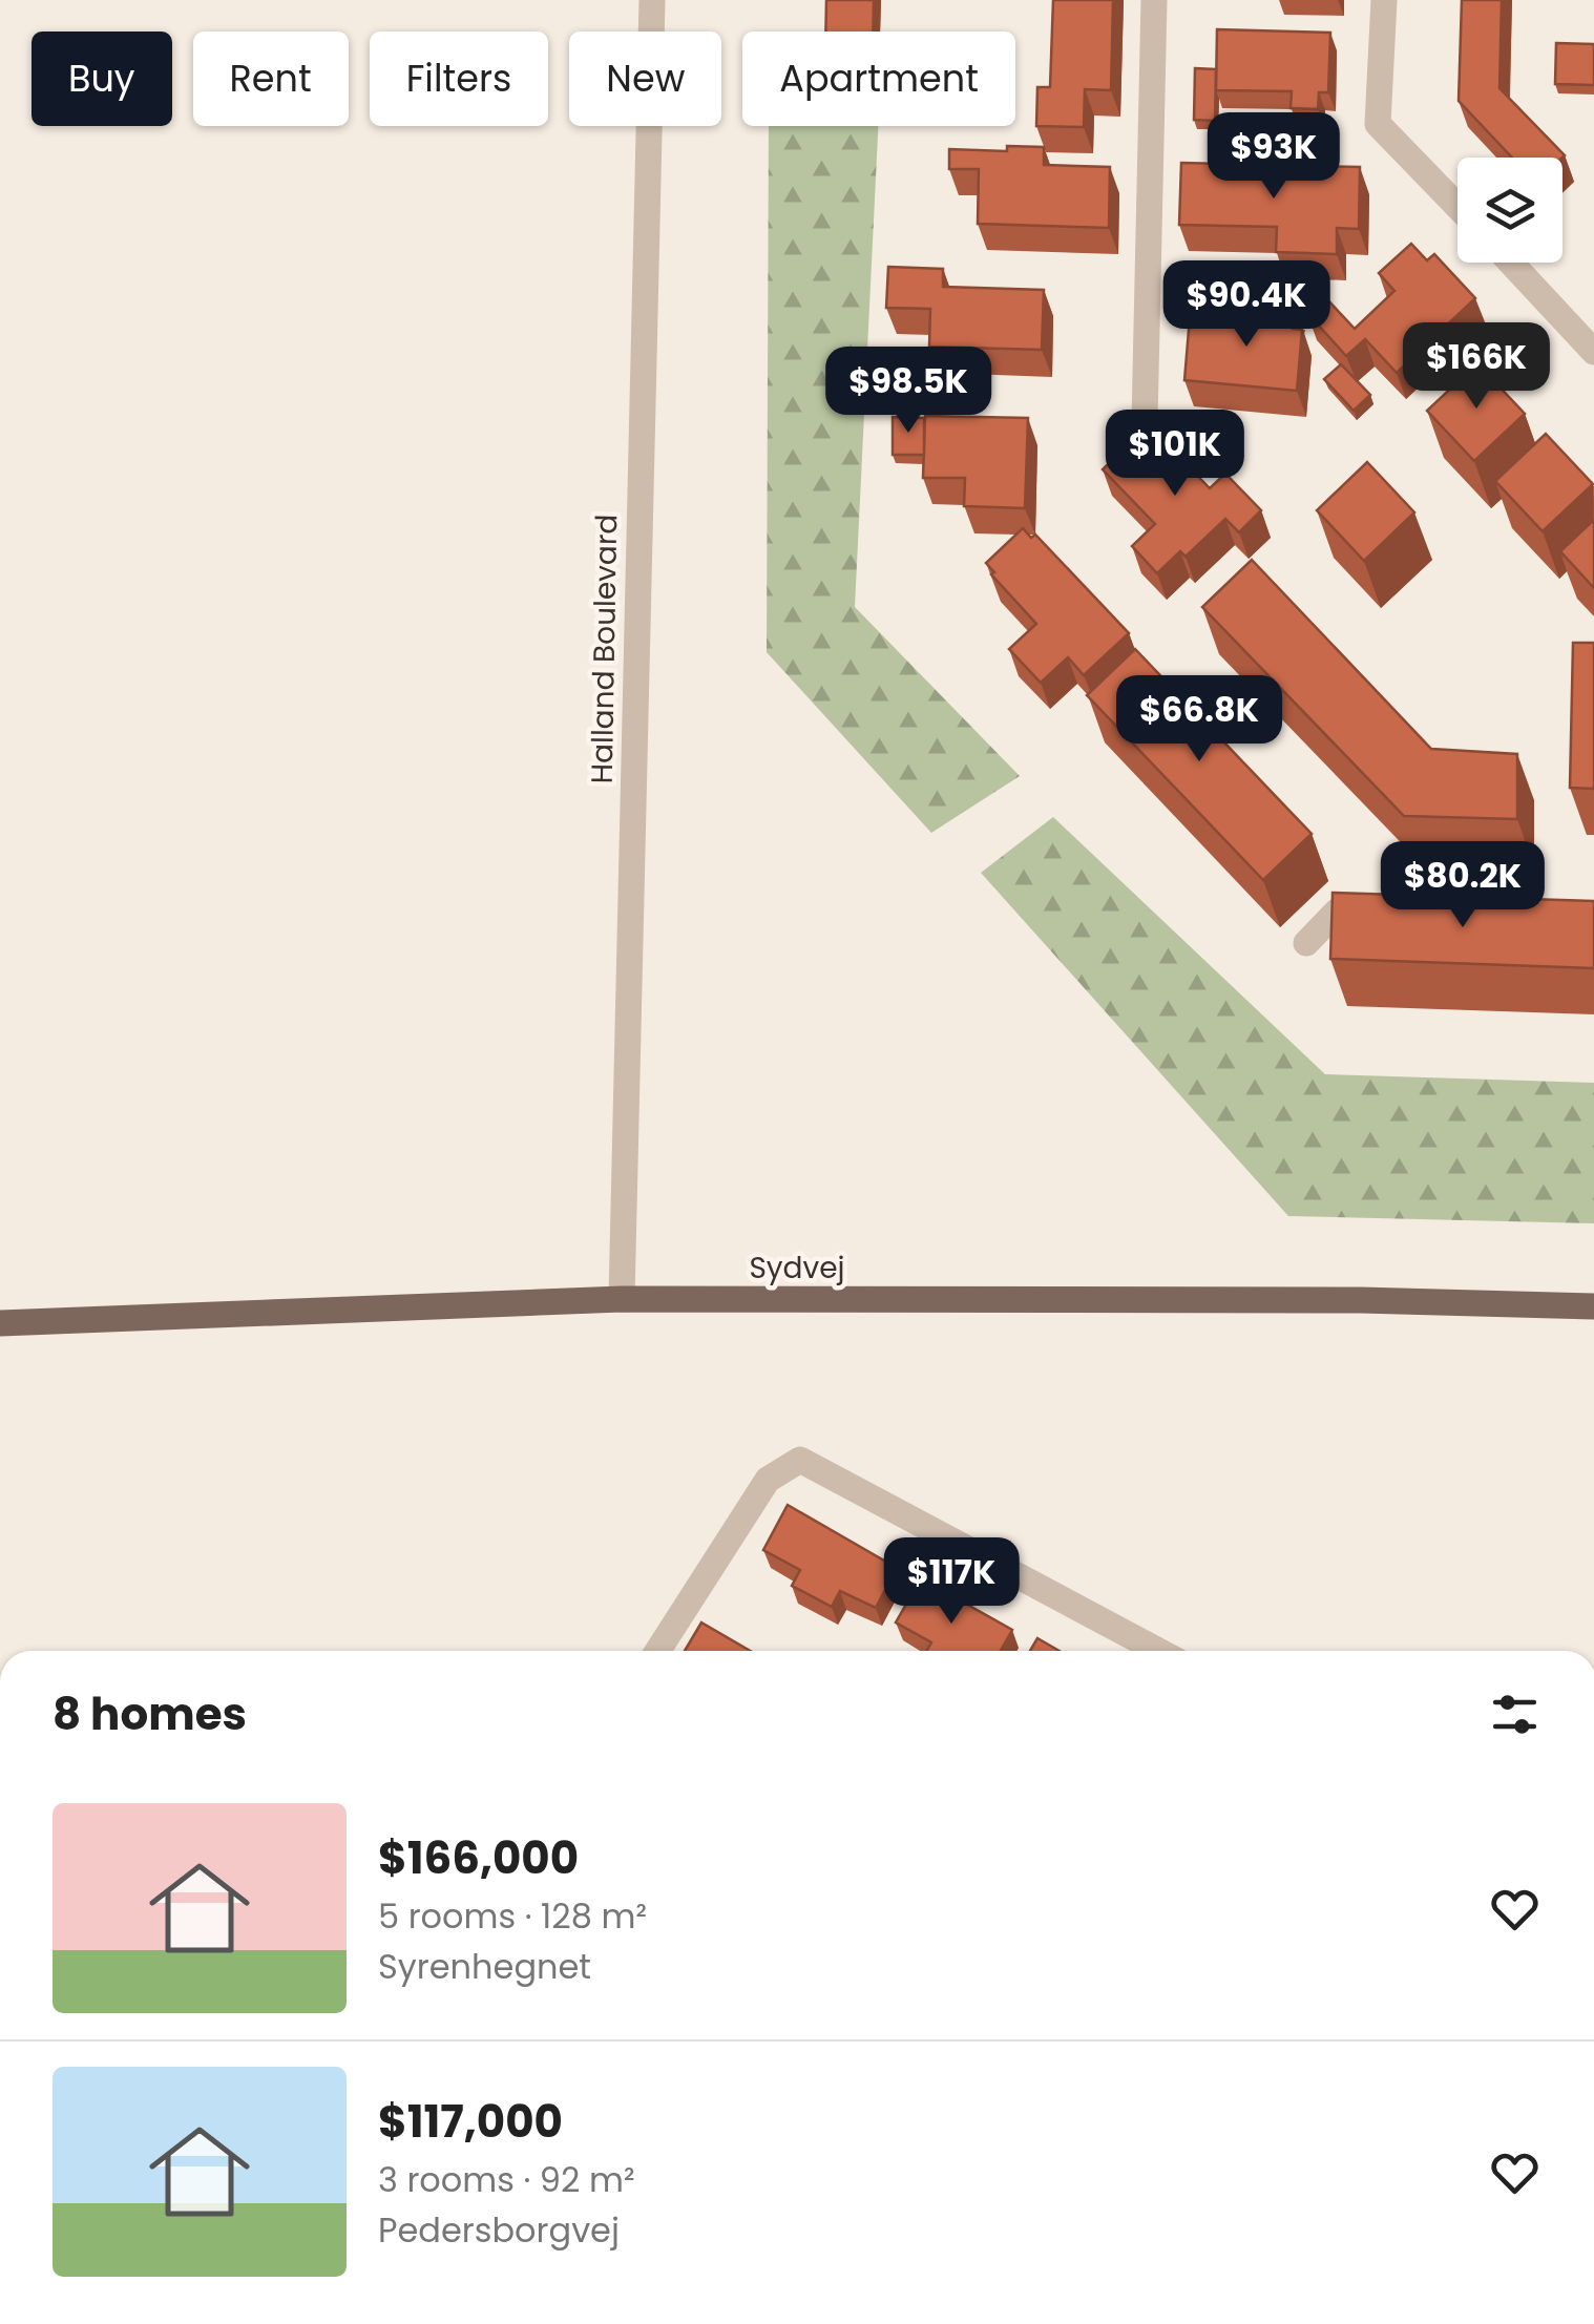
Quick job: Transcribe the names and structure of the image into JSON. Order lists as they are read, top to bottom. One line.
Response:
{"streets":{"main road":["Sydvej"],"street":["Halland Boulevard"]},"crossings":[["Halland Boulevard","Sydvej"]],"page":{"chip":["Buy","Rent","Filters","New","Apartment"],"price":["$93K","$90.4K","$166K","$98.5K","$101K","$66.8K","$80.2K","$117K"],"heading":"8 homes","list":[{"name":"$166,000","note":"5 rooms · 128 m² · Syrenhegnet"},{"name":"$117,000","note":"3 rooms · 92 m² · Pedersborgvej"}]}}
